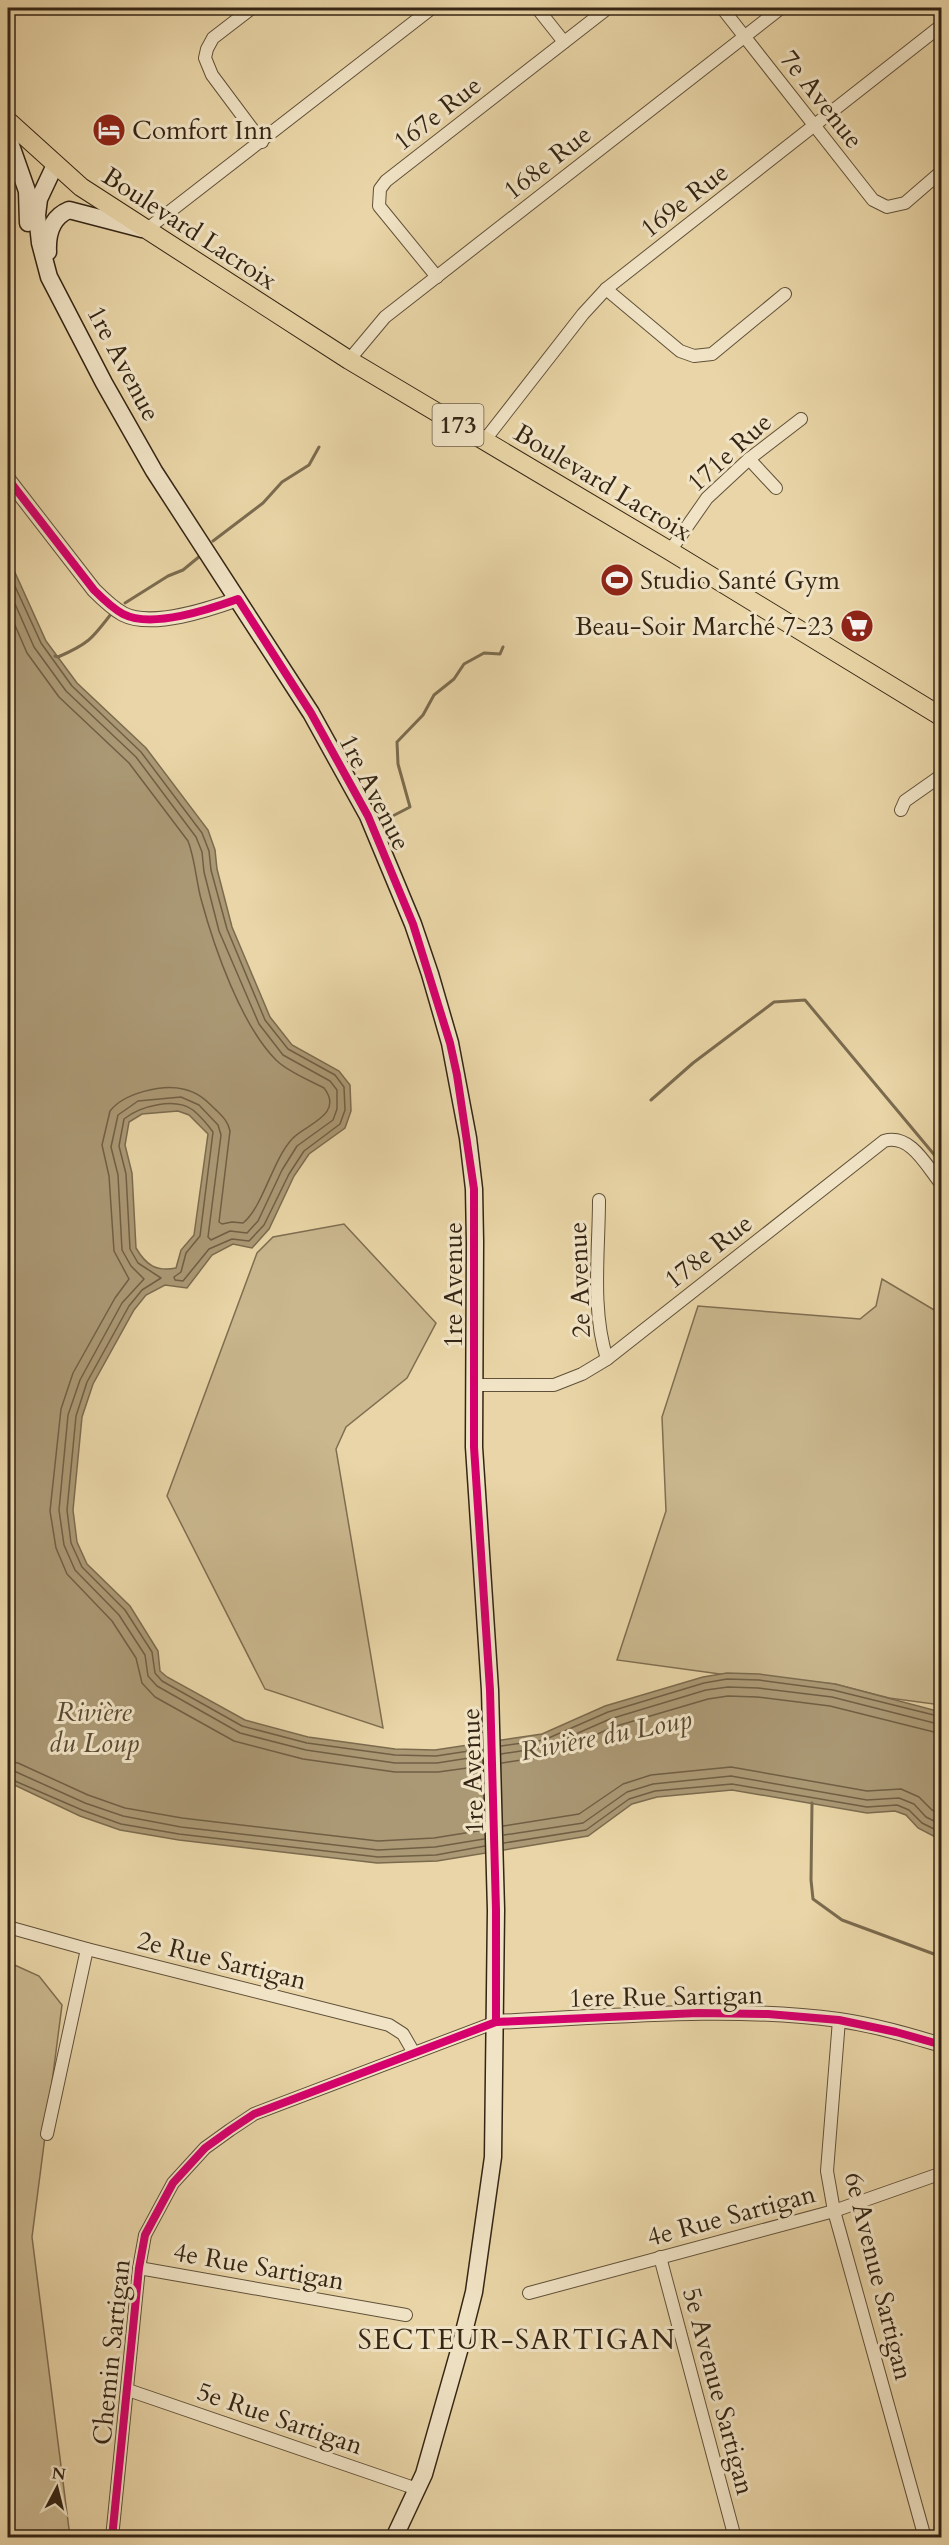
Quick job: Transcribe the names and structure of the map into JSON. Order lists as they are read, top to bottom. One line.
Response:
{"streets":{"main road":["Boulevard Lacroix","1re Avenue","173"],"street":["7e Avenue","167e Rue","168e Rue","169e Rue","171e Rue","178e Rue","2e Avenue","2e Rue Sartigan","1ere Rue Sartigan","4e Rue Sartigan","6e Avenue Sartigan","Chemin Sartigan","5e Avenue Sartigan","5e Rue Sartigan"]},"crossings":[["7e Avenue","168e Rue"],["7e Avenue","169e Rue"],["167e Rue","168e Rue"],["168e Rue","Boulevard Lacroix"],["169e Rue","Boulevard Lacroix"],["Boulevard Lacroix","1re Avenue"],["Boulevard Lacroix","171e Rue"],["1re Avenue","178e Rue"],["1re Avenue","1ere Rue Sartigan"],["1re Avenue","Chemin Sartigan"],["1re Avenue","5e Rue Sartigan"],["178e Rue","2e Avenue"],["2e Rue Sartigan","Chemin Sartigan"],["1ere Rue Sartigan","6e Avenue Sartigan"],["1ere Rue Sartigan","Chemin Sartigan"],["4e Rue Sartigan","6e Avenue Sartigan"],["4e Rue Sartigan","Chemin Sartigan"],["4e Rue Sartigan","5e Avenue Sartigan"],["Chemin Sartigan","5e Rue Sartigan"]],"districts":["SECTEUR-SARTIGAN"],"water":["Rivière du Loup"],"places":{"hotel":["Comfort Inn"],"sports":["Studio Santé Gym"],"supermarket":["Beau-Soir Marché 7-23"]},"north":"top"}
